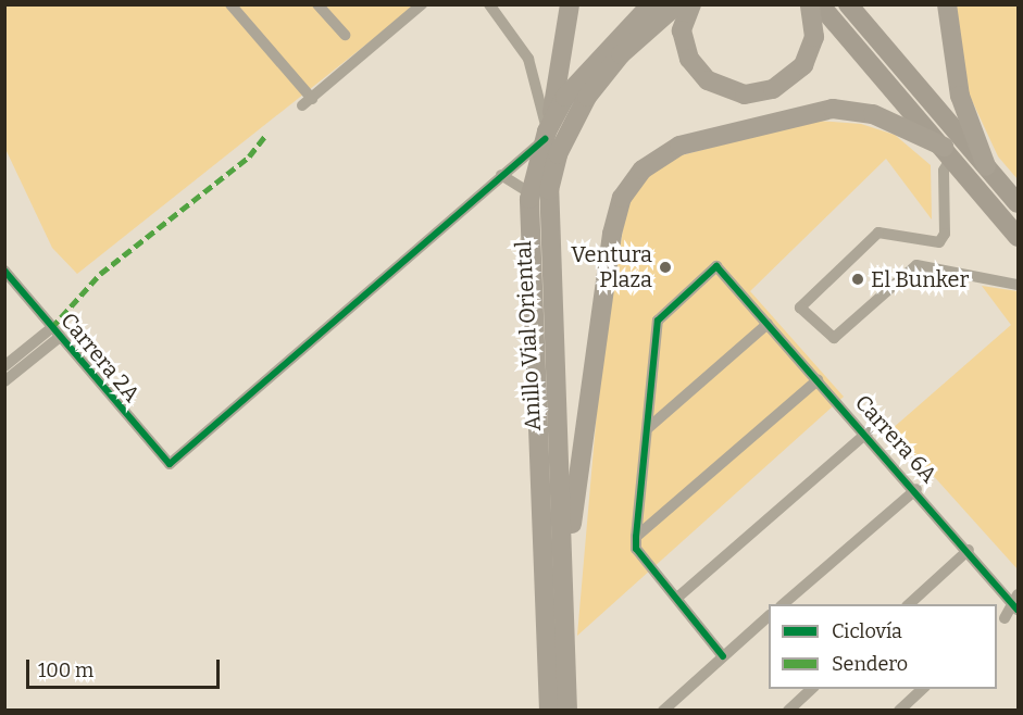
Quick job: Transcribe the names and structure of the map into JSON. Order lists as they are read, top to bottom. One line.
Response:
{"streets":{"highway":["Anillo Vial Oriental"],"street":["Carrera 2A","Carrera 6A"]},"places":["Ventura Plaza","El Bunker"],"legend":["Ciclovía","Sendero"],"scale_bar":"100 m"}
